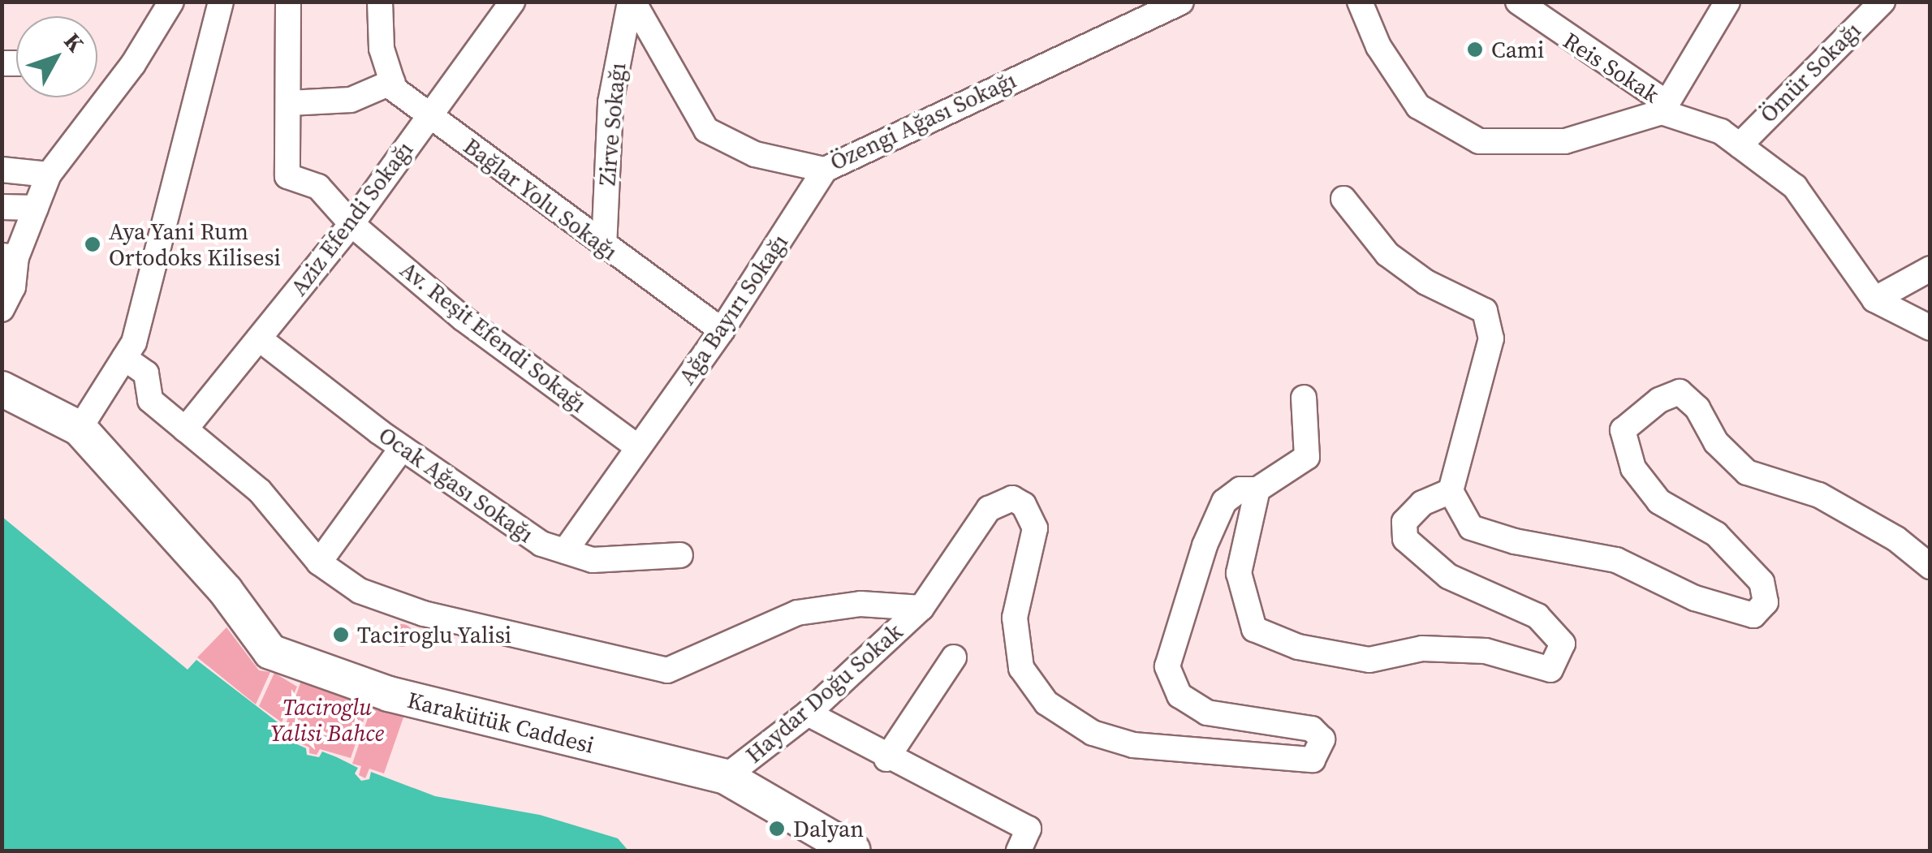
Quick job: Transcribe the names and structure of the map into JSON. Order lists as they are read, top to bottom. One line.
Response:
{"streets":{"main road":["Karakütük Caddesi"],"street":["Reis Sokak","Ömür Sokağı","Özengi Ağası Sokağı","Zirve Sokağı","Bağlar Yolu Sokağı","Aziz Efendi Sokağı","Ağa Bayırı Sokağı","Av. Reşit Efendi Sokağı","Ocak Ağası Sokağı","Haydar Doğu Sokak"]},"crossings":[["Reis Sokak","Ömür Sokağı"],["Özengi Ağası Sokağı","Zirve Sokağı"],["Özengi Ağası Sokağı","Ağa Bayırı Sokağı"],["Zirve Sokağı","Bağlar Yolu Sokağı"],["Bağlar Yolu Sokağı","Aziz Efendi Sokağı"],["Bağlar Yolu Sokağı","Ağa Bayırı Sokağı"],["Aziz Efendi Sokağı","Av. Reşit Efendi Sokağı"],["Aziz Efendi Sokağı","Ocak Ağası Sokağı"],["Ağa Bayırı Sokağı","Av. Reşit Efendi Sokağı"],["Ağa Bayırı Sokağı","Ocak Ağası Sokağı"],["Haydar Doğu Sokak","Karakütük Caddesi"]],"parks":["Taciroglu Yalisi Bahce"],"places":["Cami","Aya Yani Rum Ortodoks Kilisesi","Taciroglu Yalisi","Dalyan"],"north":"top right"}
